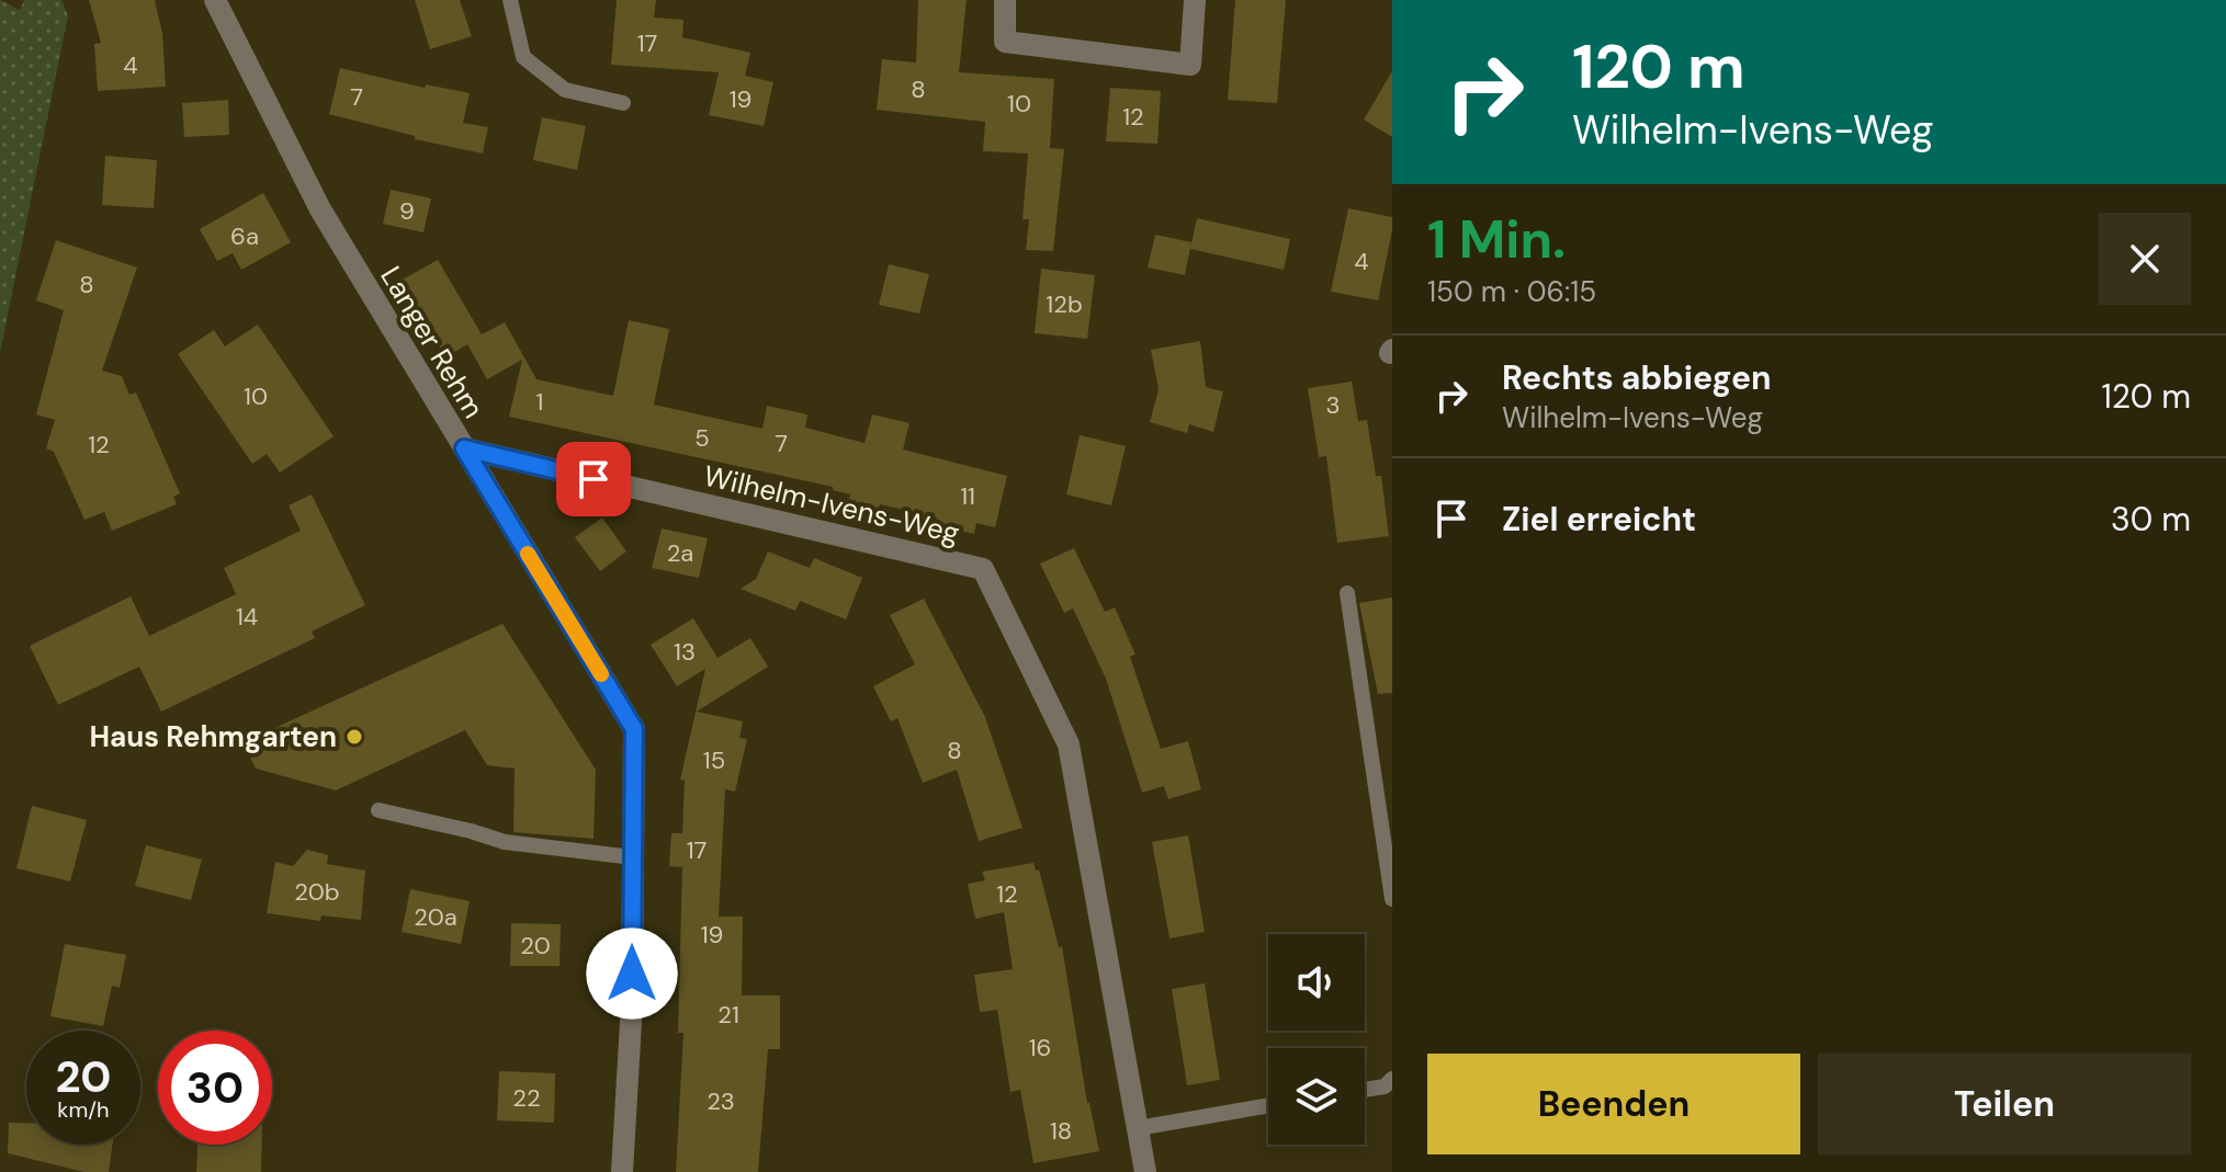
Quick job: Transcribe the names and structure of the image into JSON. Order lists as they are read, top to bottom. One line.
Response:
{"streets":{"street":["Langer Rehm","Wilhelm-Ivens-Weg"]},"crossings":[["Langer Rehm","Wilhelm-Ivens-Weg"]],"places":["Haus Rehmgarten"],"house_numbers":["17","4","8","7","19","10","12","9","6a","4","8","12b","10","1","3","5","7","12","11","2a","14","13","8","15","17","20b","12","20a","19","20","21","16","22","23","18"],"page":{"turn":["120 m","Wilhelm-Ivens-Weg"],"heading":["1 Min.","150 m · 06:15"],"list":[{"name":"Rechts abbiegen","note":"Wilhelm-Ivens-Weg","value":"120 m"},{"name":"Ziel erreicht","value":"30 m"}],"speed":"20 km/h","limit":"30","buttons":["Beenden","Teilen"]}}
